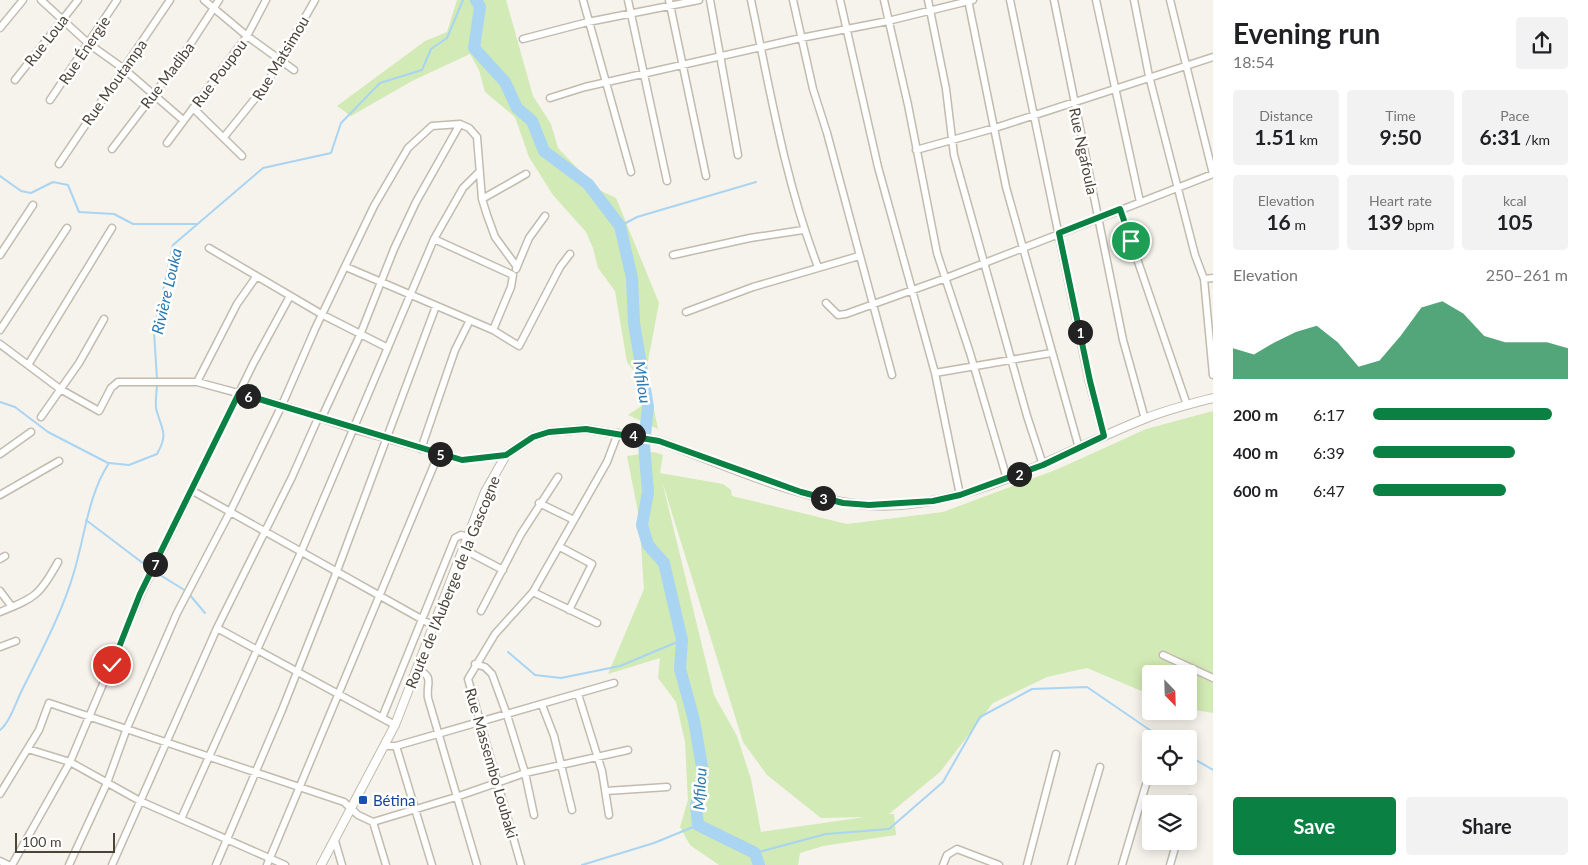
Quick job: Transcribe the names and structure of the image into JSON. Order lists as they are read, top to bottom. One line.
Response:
{"streets":{"street":["Rue Loua","Rue Énergie","Rue Matsimou","Rue Poupou","Rue Madiba","Rue Moutampa","Rue Ngafoula","Route de l'Auberge de la Gascogne","Rue Massembo Loubaki"]},"crossings":[["Rue Ngafoula","Route de l'Auberge de la Gascogne"],["Route de l'Auberge de la Gascogne","Rue Massembo Loubaki"]],"water":["Rivière Louka","Mfilou"],"places":{"transit":["Bétina"]},"scale_bar":"100 m","north":"bottom right","page":{"heading":["Evening run","18:54"],"stats":[["Distance","1.51 km"],["Time","9:50"],["Pace","6:31 /km"],["Elevation","16 m"],["Heart rate","139 bpm"],["kcal","105"]],"chart":["Elevation","250–261 m"],"pins":["1","6","4","5","2","3","7"],"list":[{"name":"200 m","note":"6:17"},{"name":"400 m","note":"6:39"},{"name":"600 m","note":"6:47"}],"buttons":["Save","Share"],"scale":"100 m"}}
